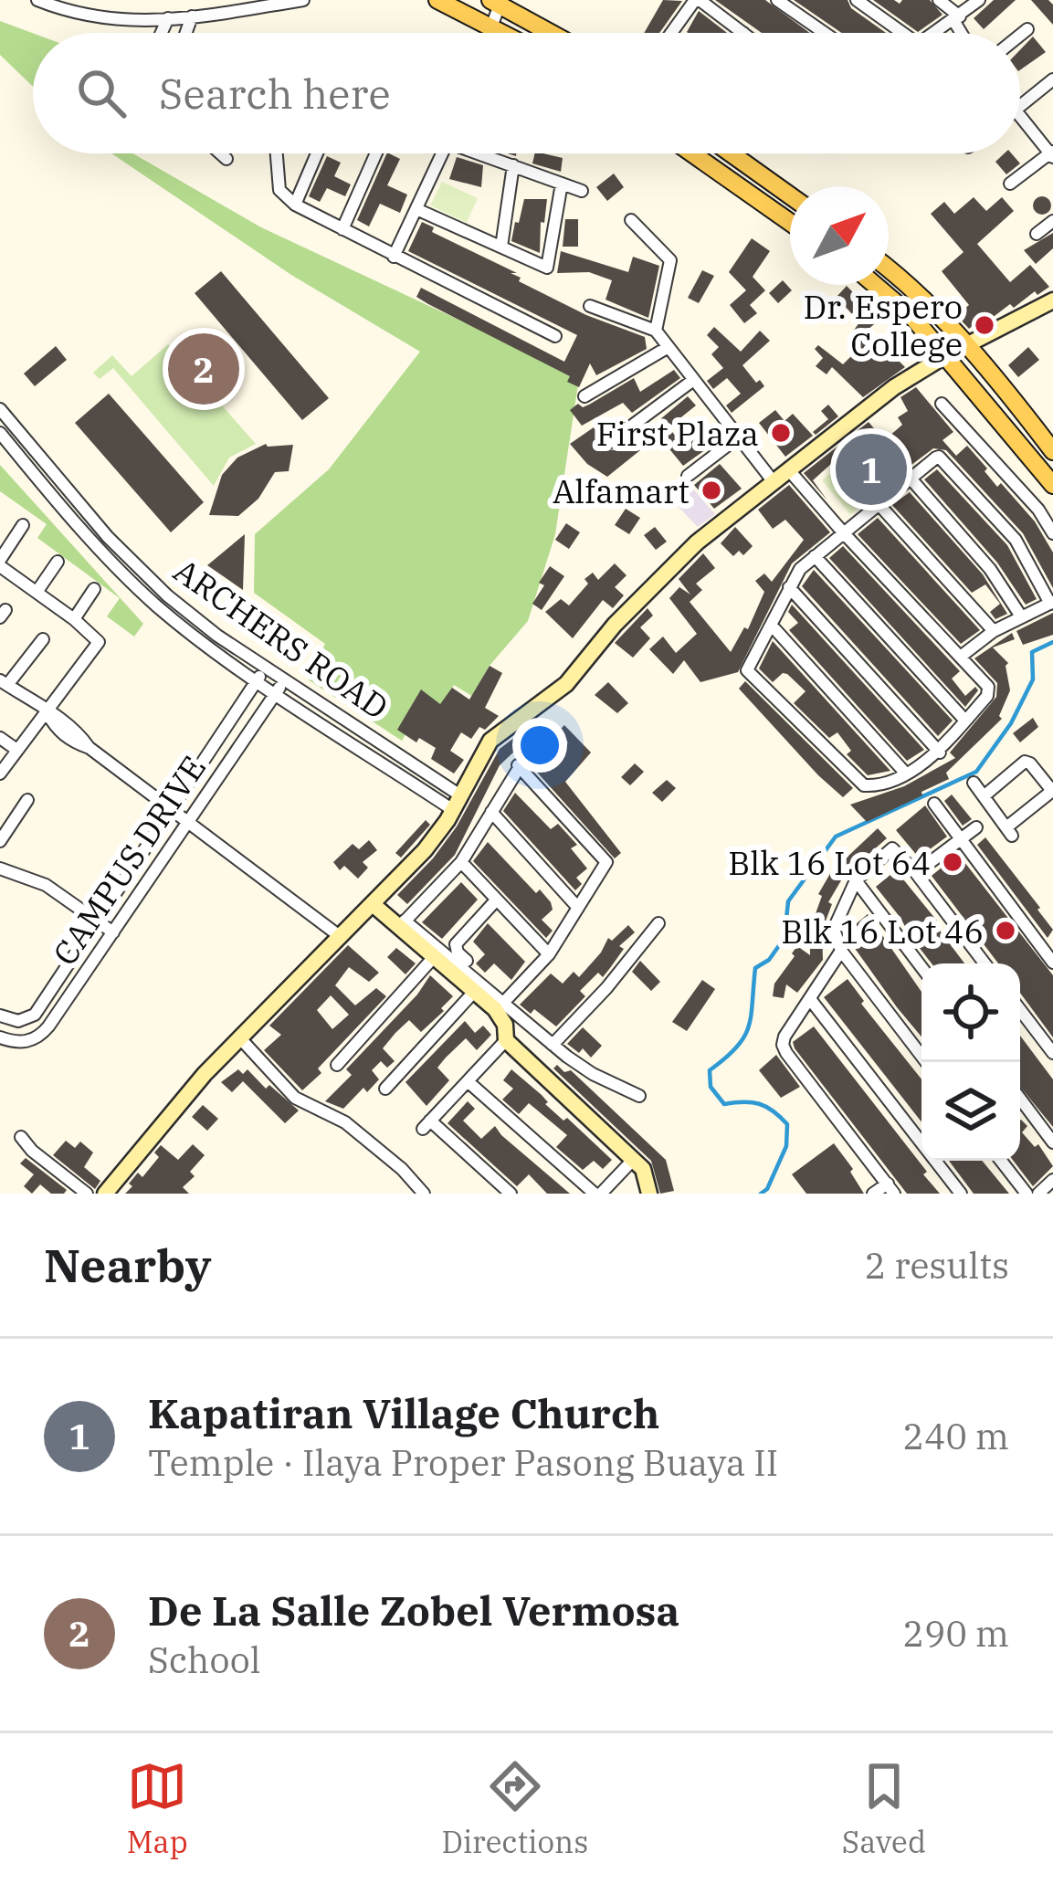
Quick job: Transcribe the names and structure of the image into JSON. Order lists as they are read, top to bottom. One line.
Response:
{"streets":{"street":["ARCHERS ROAD","CAMPUS DRIVE"]},"crossings":[["ARCHERS ROAD","CAMPUS DRIVE"]],"places":["Dr. Espero College","First Plaza","Alfamart","Blk 16 Lot 64","Blk 16 Lot 46"],"north":"top right","page":{"search":"Search here","pins":["2","1"],"heading":["Nearby","2 results"],"list":[{"mark":"1","name":"Kapatiran Village Church","note":"Temple · Ilaya Proper Pasong Buaya II","value":"240 m"},{"mark":"2","name":"De La Salle Zobel Vermosa","note":"School","value":"290 m"}],"nav":["Map","Directions","Saved"]}}
